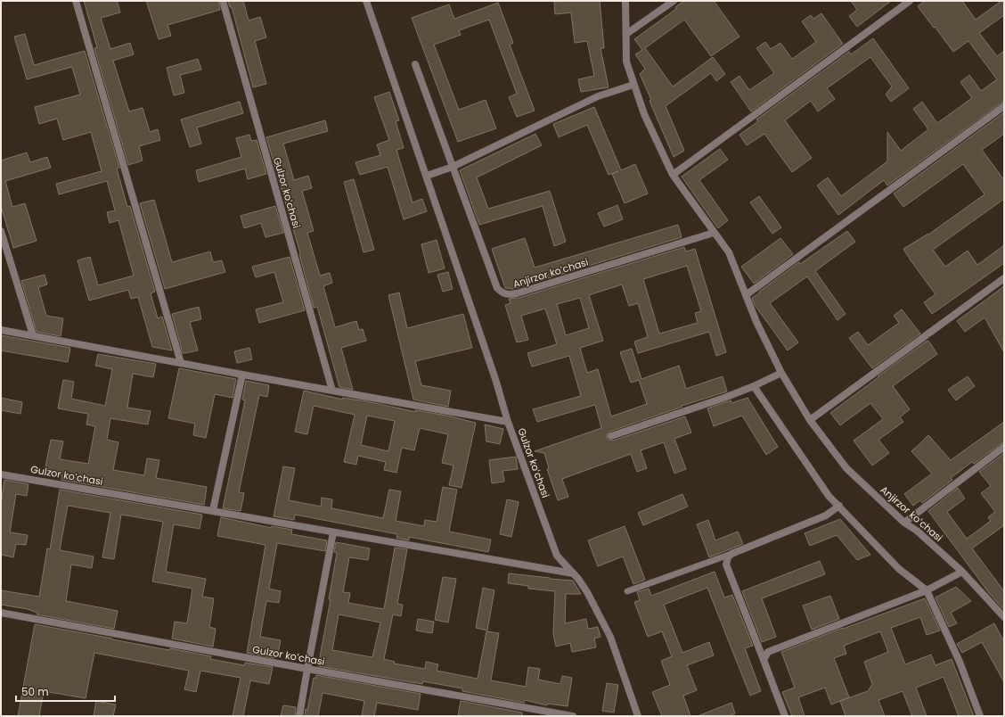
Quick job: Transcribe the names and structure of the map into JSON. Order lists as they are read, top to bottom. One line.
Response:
{"streets":{"street":["Gulzor koʻchasi","Anjirzor koʻchasi"]},"scale_bar":"50 m"}
